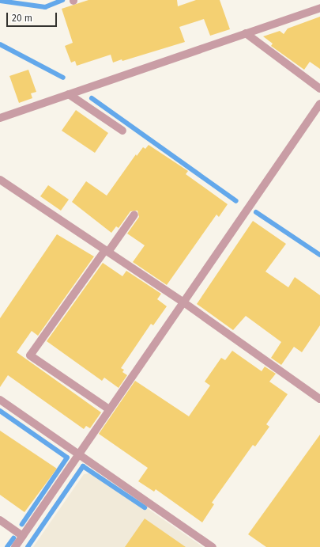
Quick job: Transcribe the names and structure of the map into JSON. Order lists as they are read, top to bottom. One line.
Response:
{"scale_bar":"20 m"}
